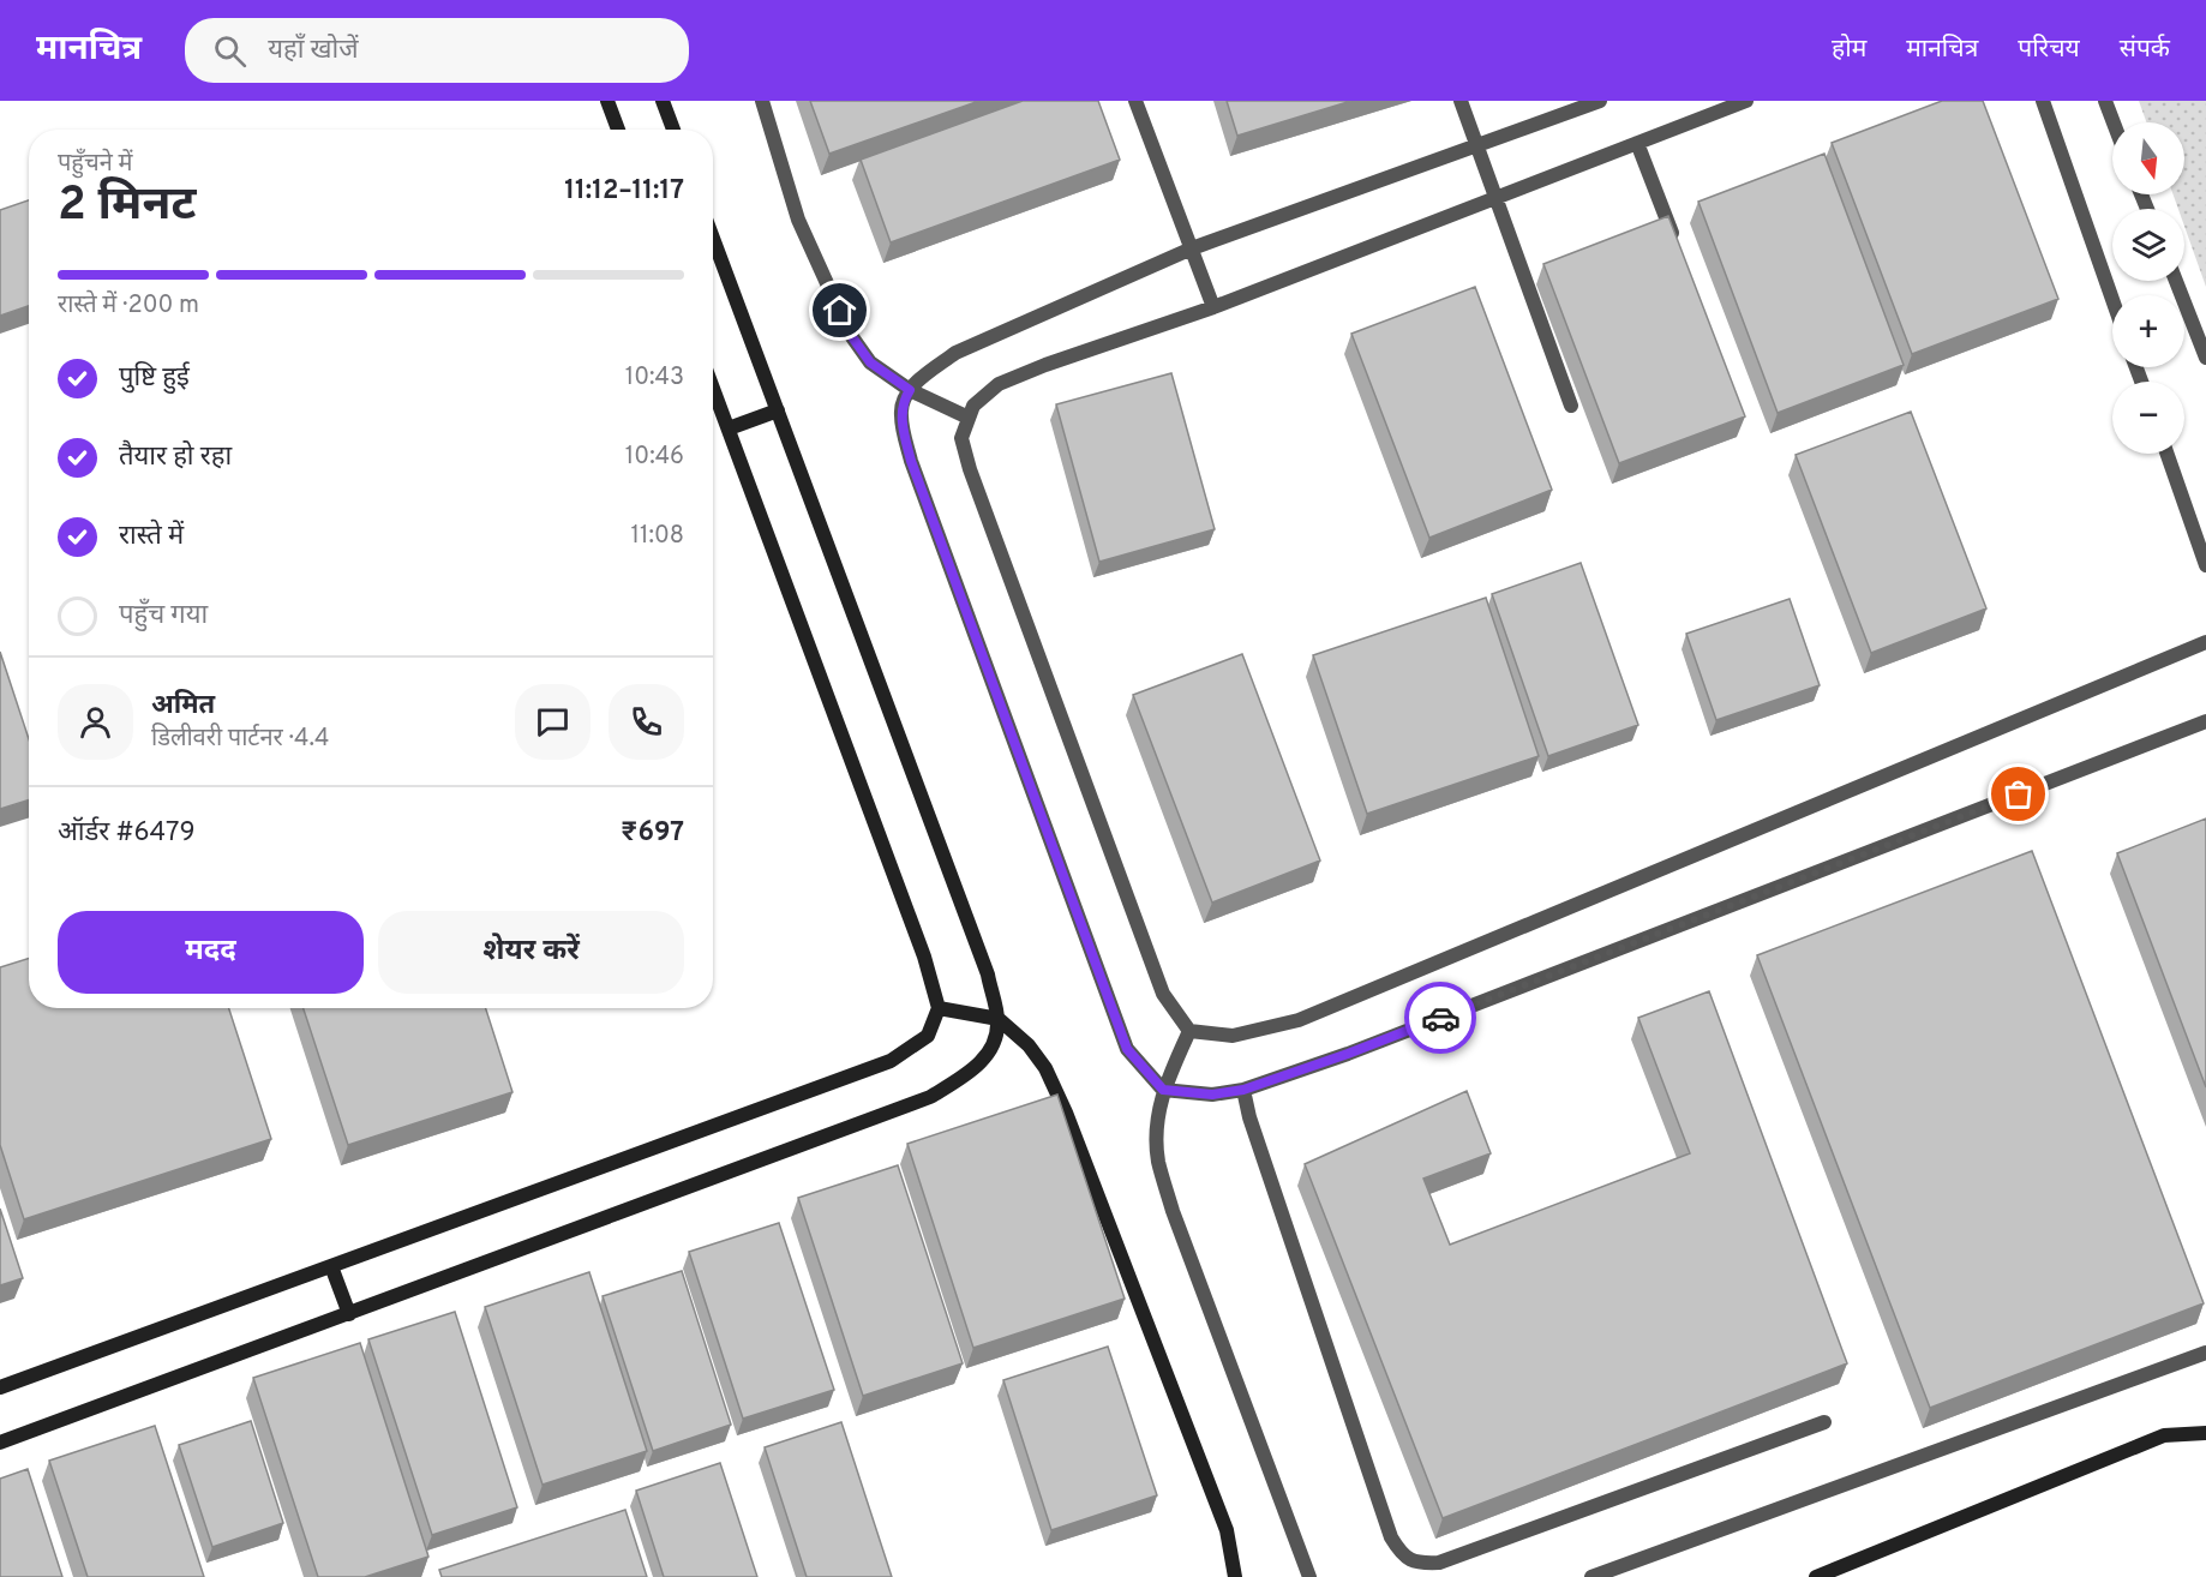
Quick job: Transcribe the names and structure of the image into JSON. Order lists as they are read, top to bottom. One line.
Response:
{"north":"bottom","page":{"header":"मानचित्र","search":"यहाँ खोजें","nav":["होम","मानचित्र","परिचय","संपर्क"],"map_buttons":["+","−"],"heading":["2 मिनट","पहुँचने में","11:12–11:17"],"panel":["अमित","डिलीवरी पार्टनर · 4.4","ऑर्डर #6479","₹697"],"bar":"रास्ते में · 200 m","list":[["पुष्टि हुई","10:43"],["तैयार हो रहा","10:46"],["रास्ते में","11:08"],"पहुँच गया"],"buttons":["मदद","शेयर करें"]}}
